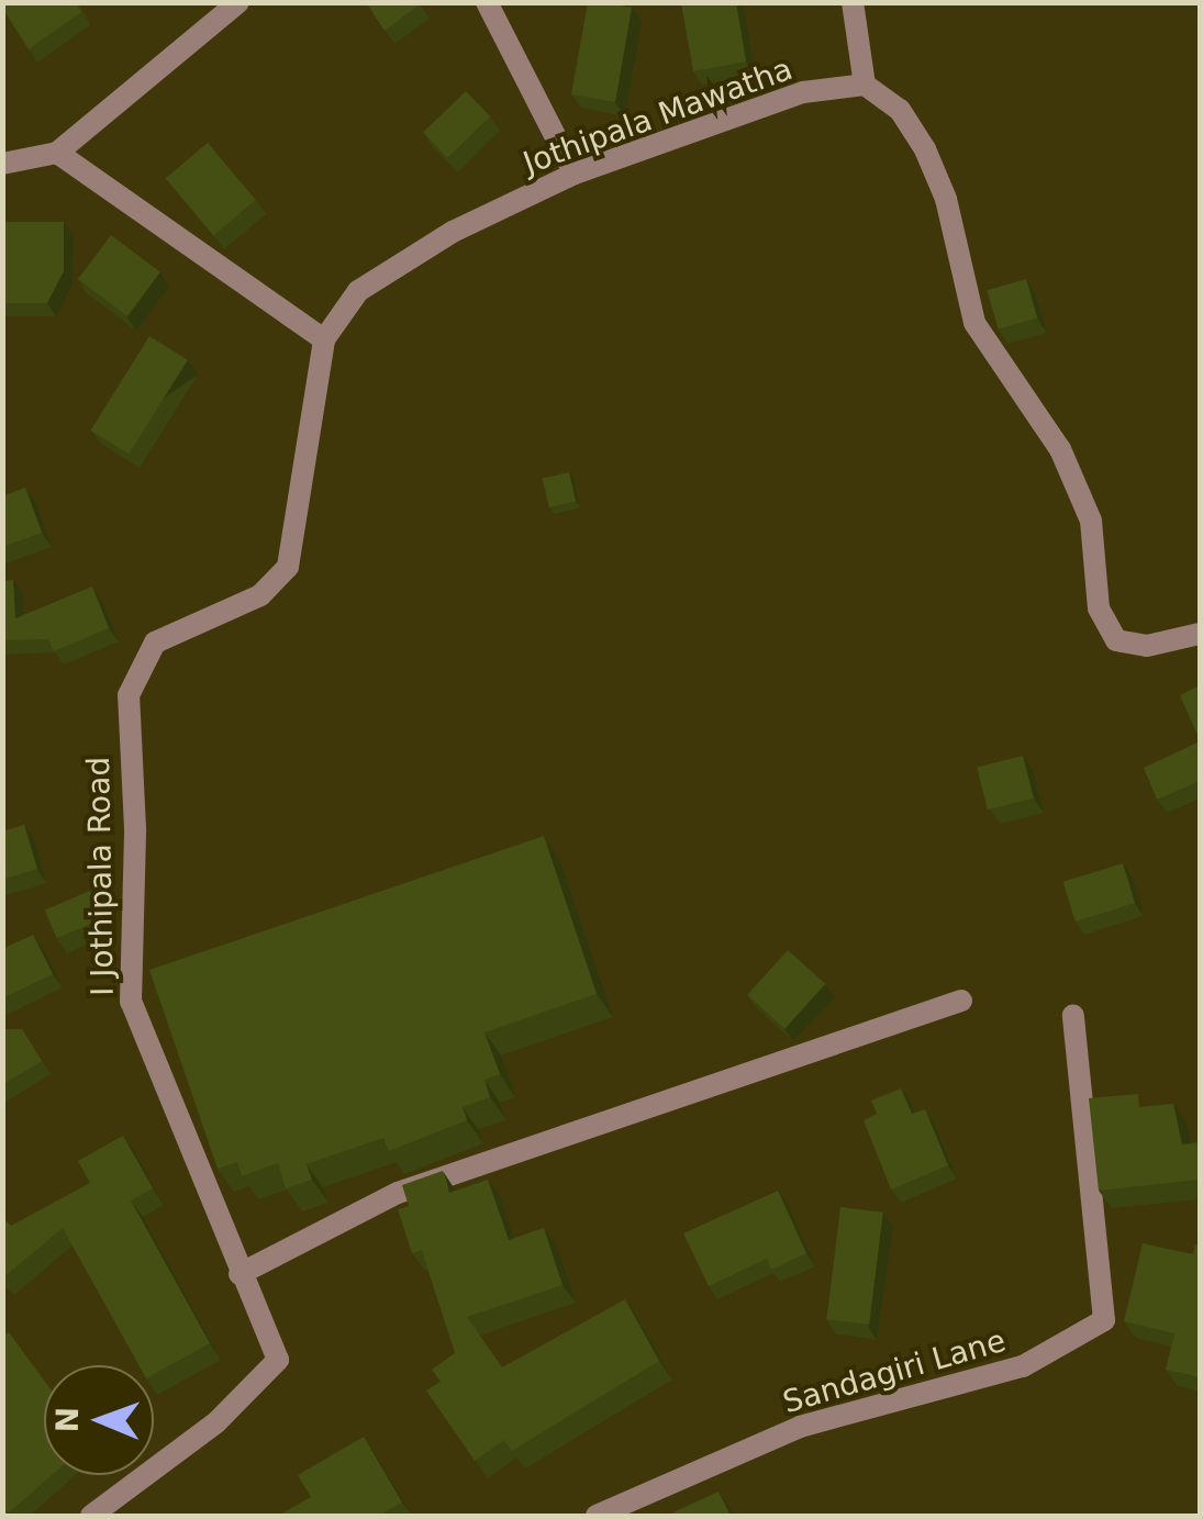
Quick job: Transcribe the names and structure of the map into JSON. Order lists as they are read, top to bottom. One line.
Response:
{"streets":{"street":["Jothipala Mawatha","I Jothipala Road","Sandagiri Lane"]},"crossings":[["Jothipala Mawatha","I Jothipala Road"]],"north":"left"}
